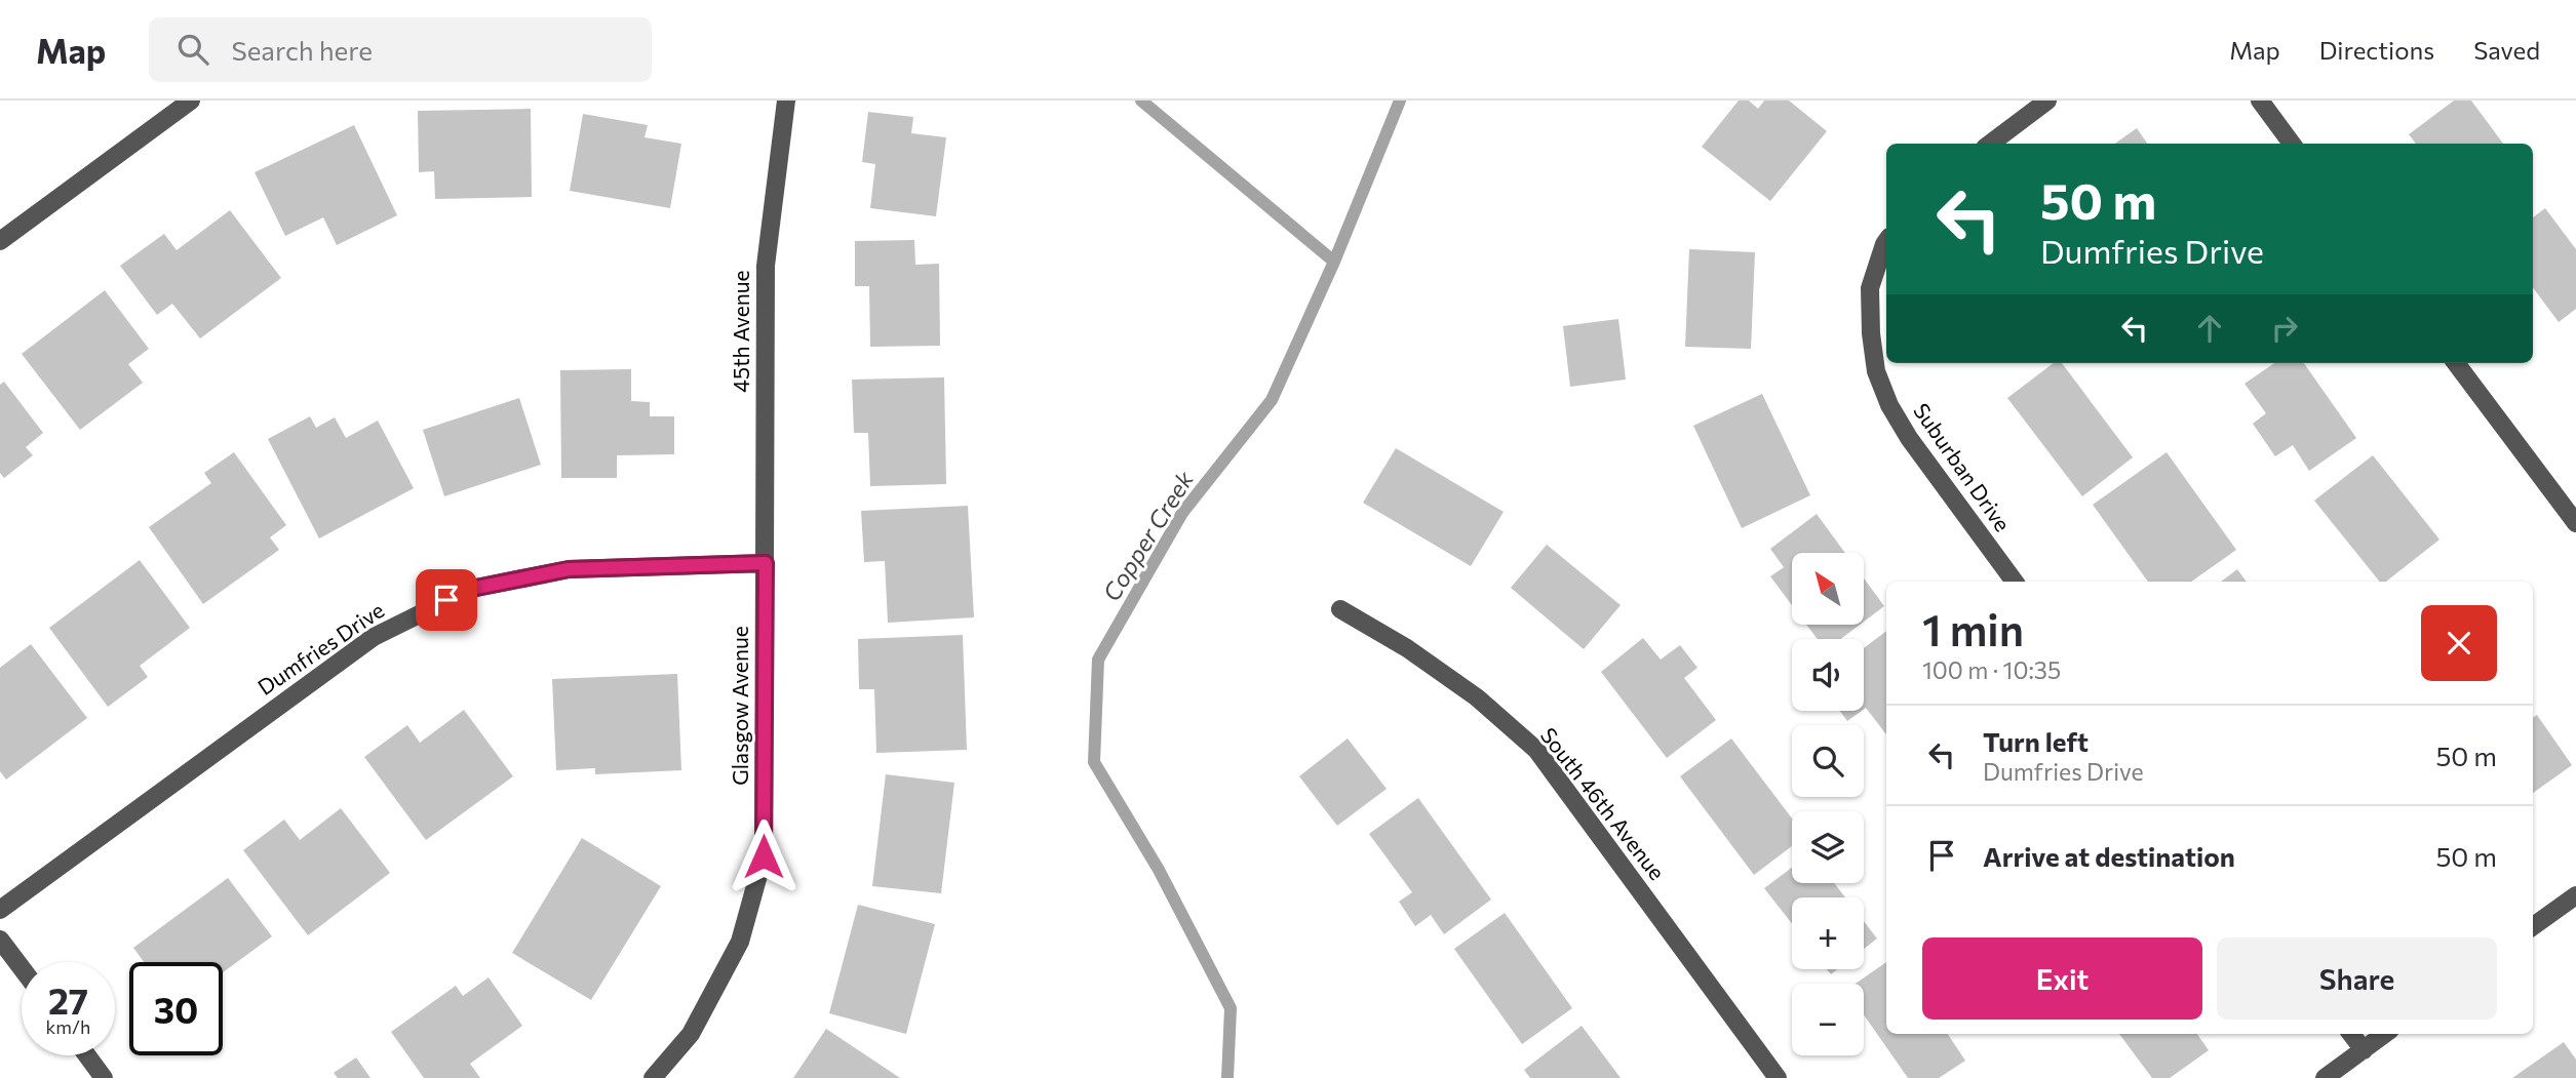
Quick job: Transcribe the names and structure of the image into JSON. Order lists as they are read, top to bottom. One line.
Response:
{"streets":{"street":["45th Avenue","Suburban Drive","Dumfries Drive","Glasgow Avenue","South 46th Avenue"]},"crossings":[["45th Avenue","Dumfries Drive"],["45th Avenue","Glasgow Avenue"],["Dumfries Drive","Glasgow Avenue"]],"water":["Copper Creek"],"north":"top left","page":{"header":"Map","search":"Search here","nav":["Map","Directions","Saved"],"turn":["50 m","Dumfries Drive"],"map_buttons":["+","−"],"heading":["1 min","100 m · 10:35"],"list":[{"name":"Turn left","note":"Dumfries Drive","value":"50 m"},{"name":"Arrive at destination","value":"50 m"}],"buttons":["Exit","Share"],"speed":"27 km/h","limit":"30"}}
